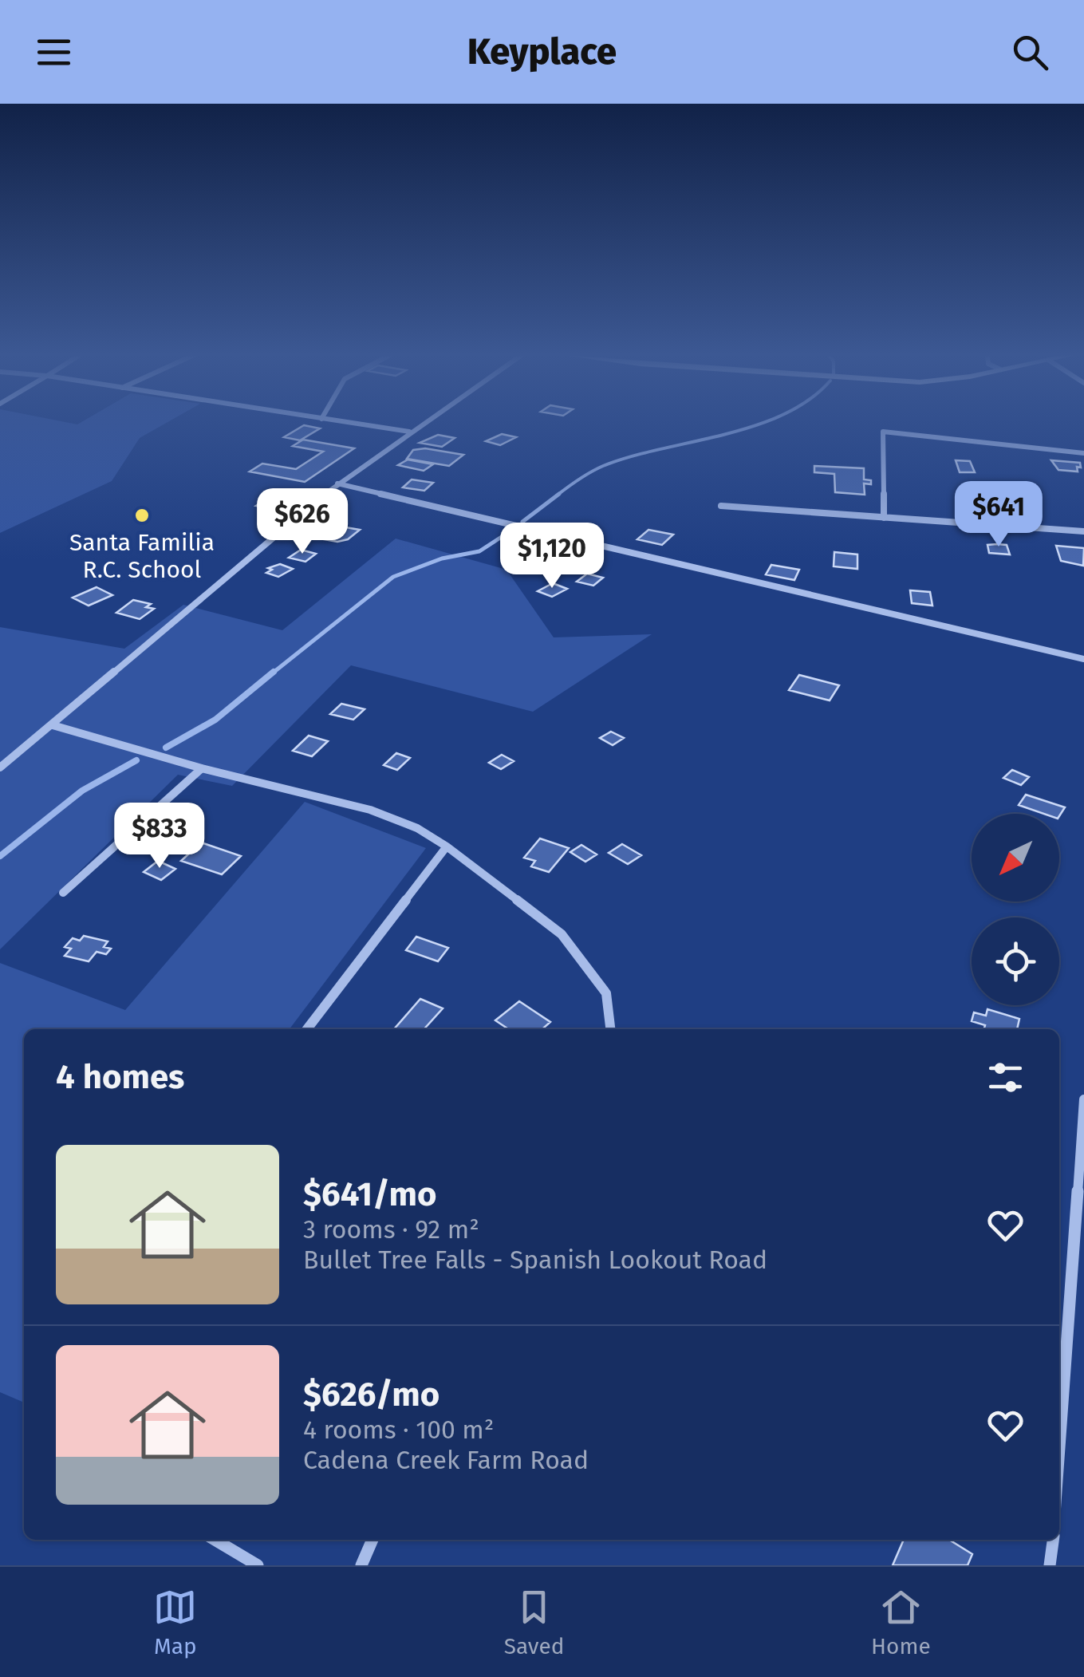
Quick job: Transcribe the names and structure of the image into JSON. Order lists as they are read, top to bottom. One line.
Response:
{"places":["Santa Familia R.C. School"],"north":"bottom left","page":{"header":"Keyplace","price":["$641","$626","$1,120","$833"],"heading":"4 homes","list":[{"name":"$641/mo","note":"3 rooms · 92 m² · Bullet Tree Falls - Spanish Lookout Road"},{"name":"$626/mo","note":"4 rooms · 100 m² · Cadena Creek Farm Road"}],"tabs":["Map","Saved","Home"]}}
